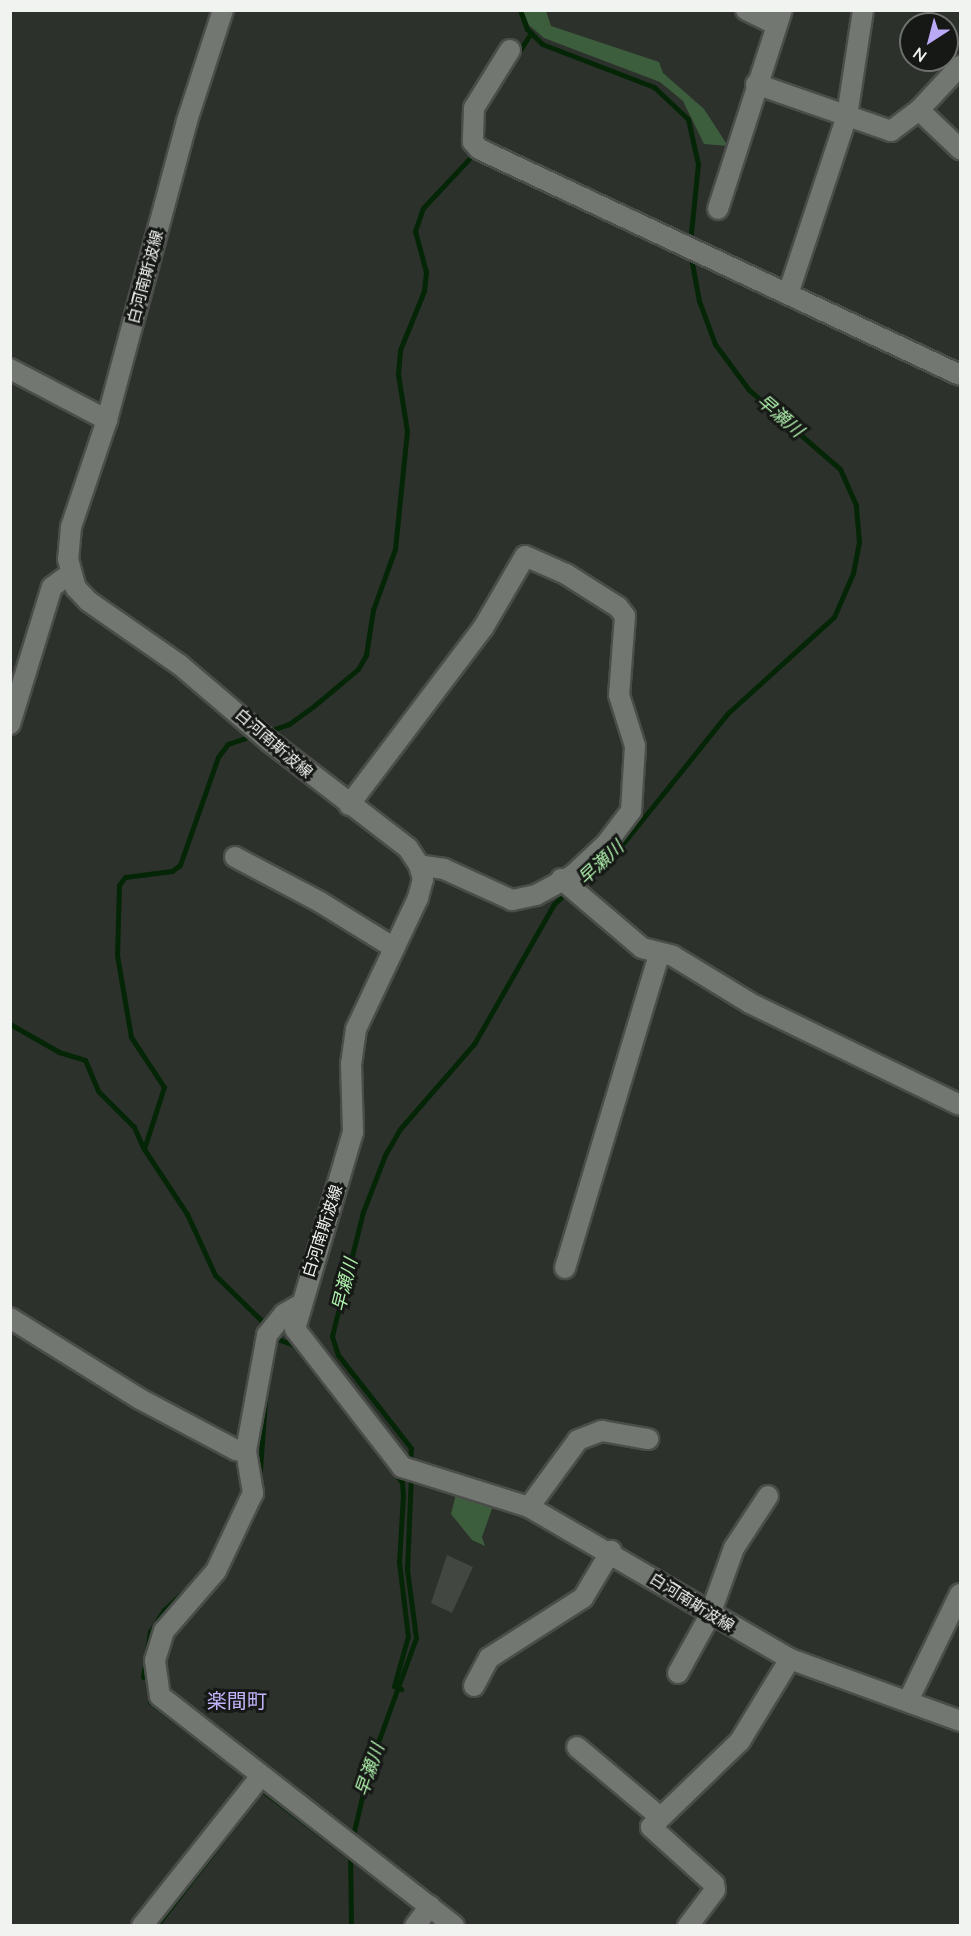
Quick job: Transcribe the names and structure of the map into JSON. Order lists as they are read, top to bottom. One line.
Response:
{"streets":{"street":["白河南斯波線"]},"districts":["楽間町"],"water":["早瀬川"],"north":"bottom left"}
